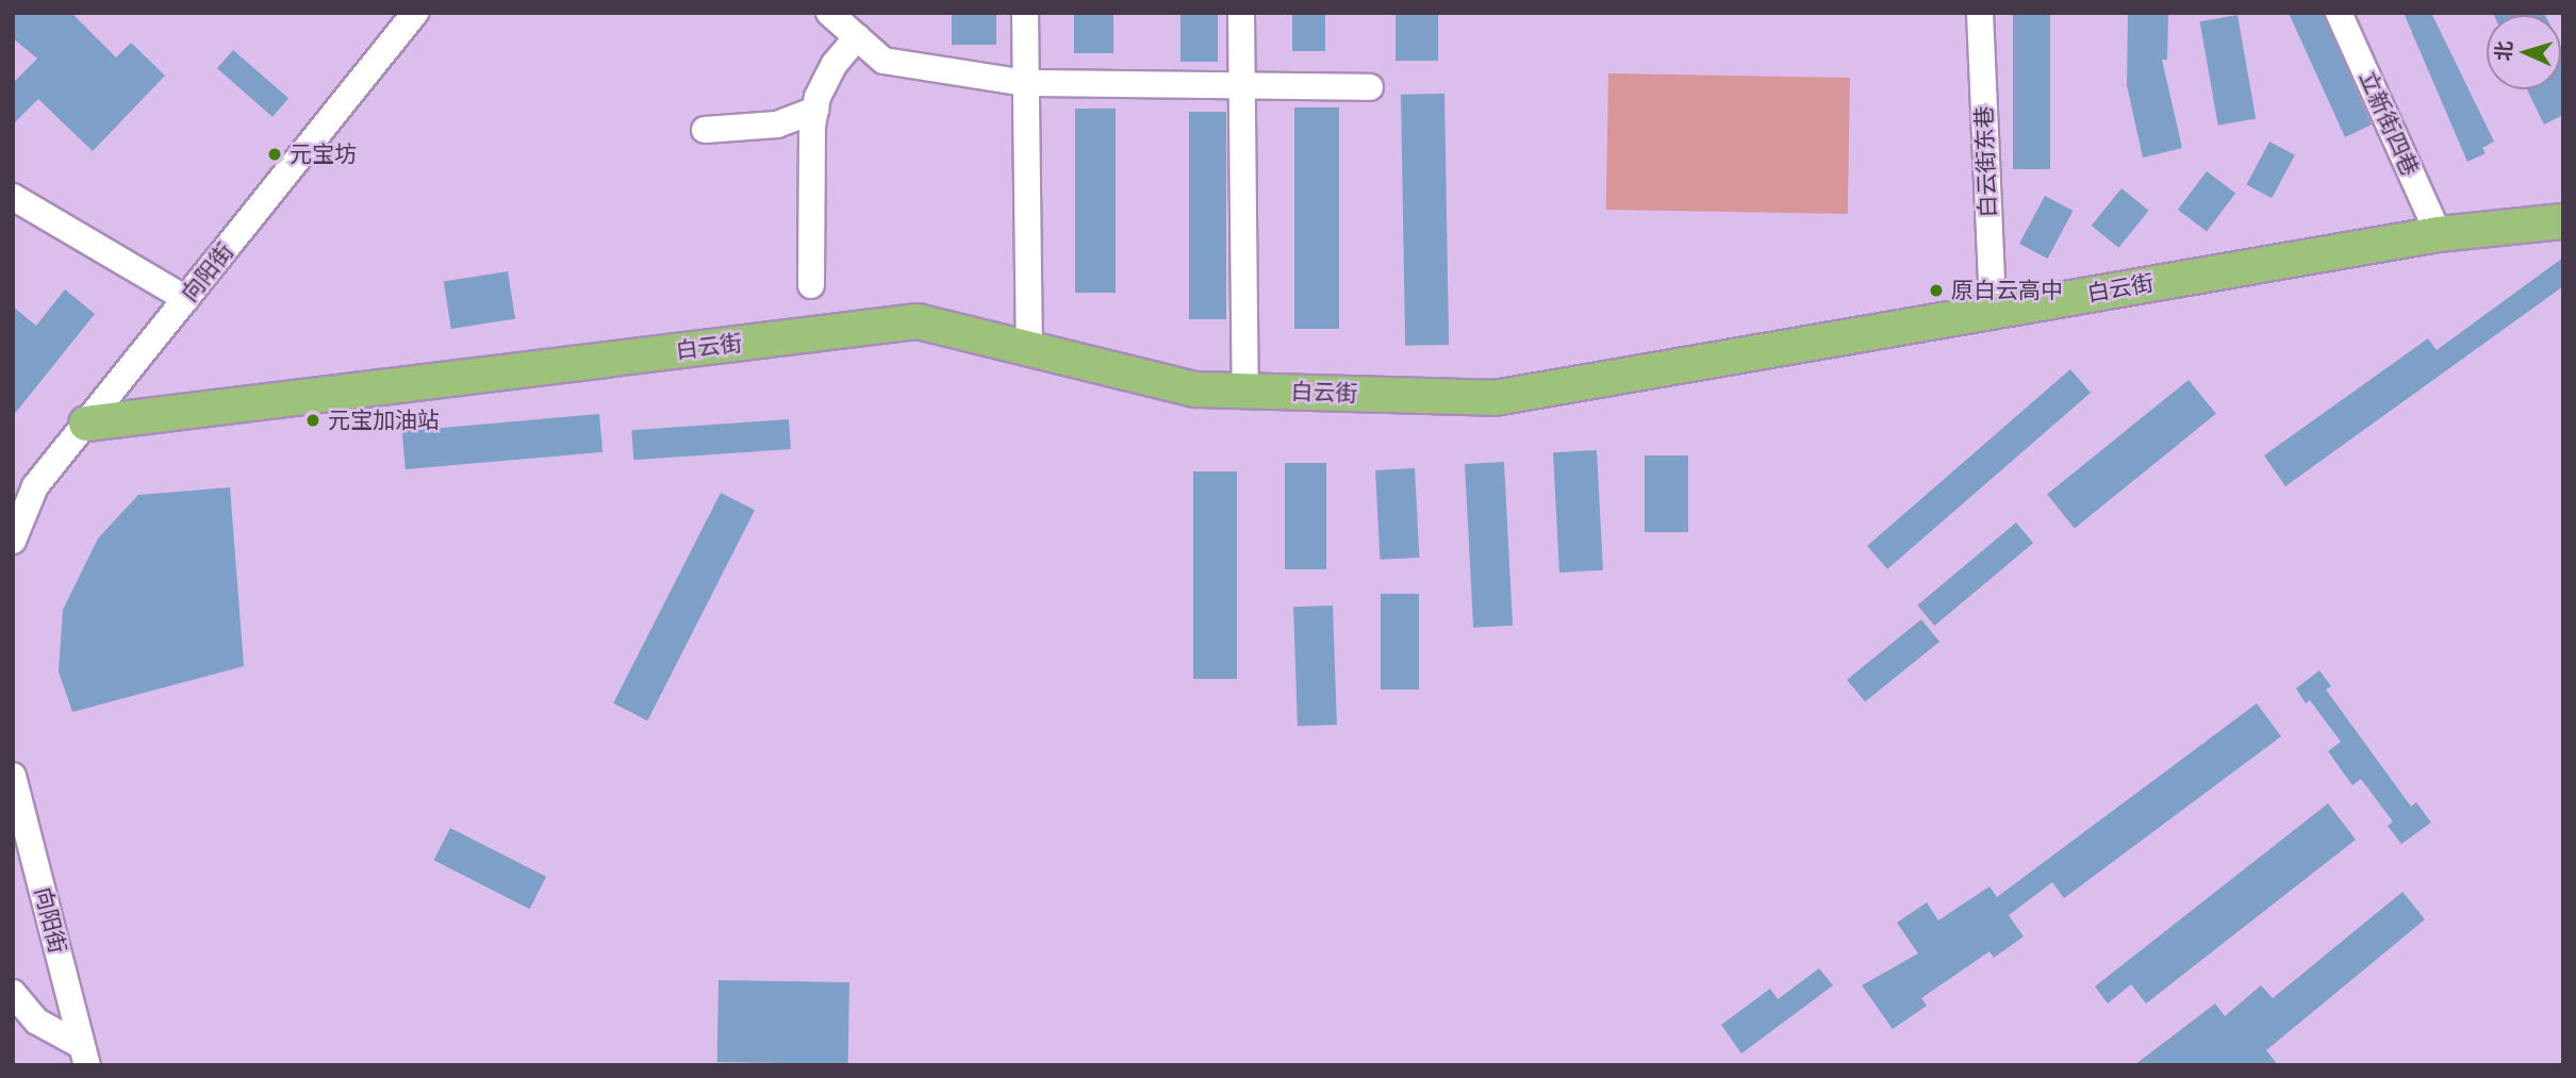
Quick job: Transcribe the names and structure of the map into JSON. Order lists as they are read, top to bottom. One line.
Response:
{"streets":{"main road":["白云街"],"street":["立新街四巷","白云街东巷","向阳街"]},"crossings":[["立新街四巷","白云街"],["白云街东巷","白云街"],["向阳街","白云街"]],"places":["元宝坊","原白云高中","元宝加油站"],"north":"left"}
